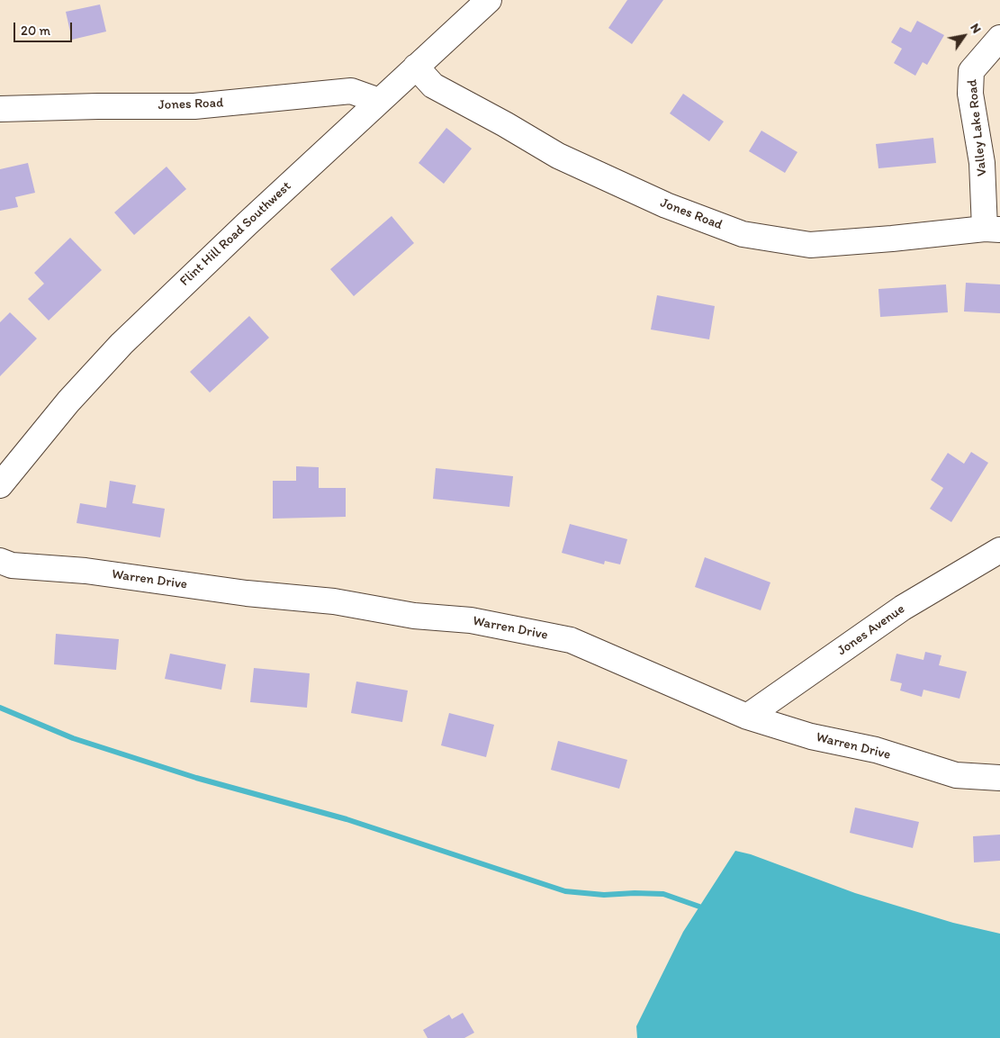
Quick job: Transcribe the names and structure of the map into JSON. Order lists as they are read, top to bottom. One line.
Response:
{"streets":{"street":["Jones Road","Valley Lake Road","Flint Hill Road Southwest","Warren Drive","Jones Avenue"]},"crossings":[["Jones Road","Valley Lake Road"],["Jones Road","Flint Hill Road Southwest"],["Warren Drive","Jones Avenue"]],"scale_bar":"20 m","north":"top right"}
